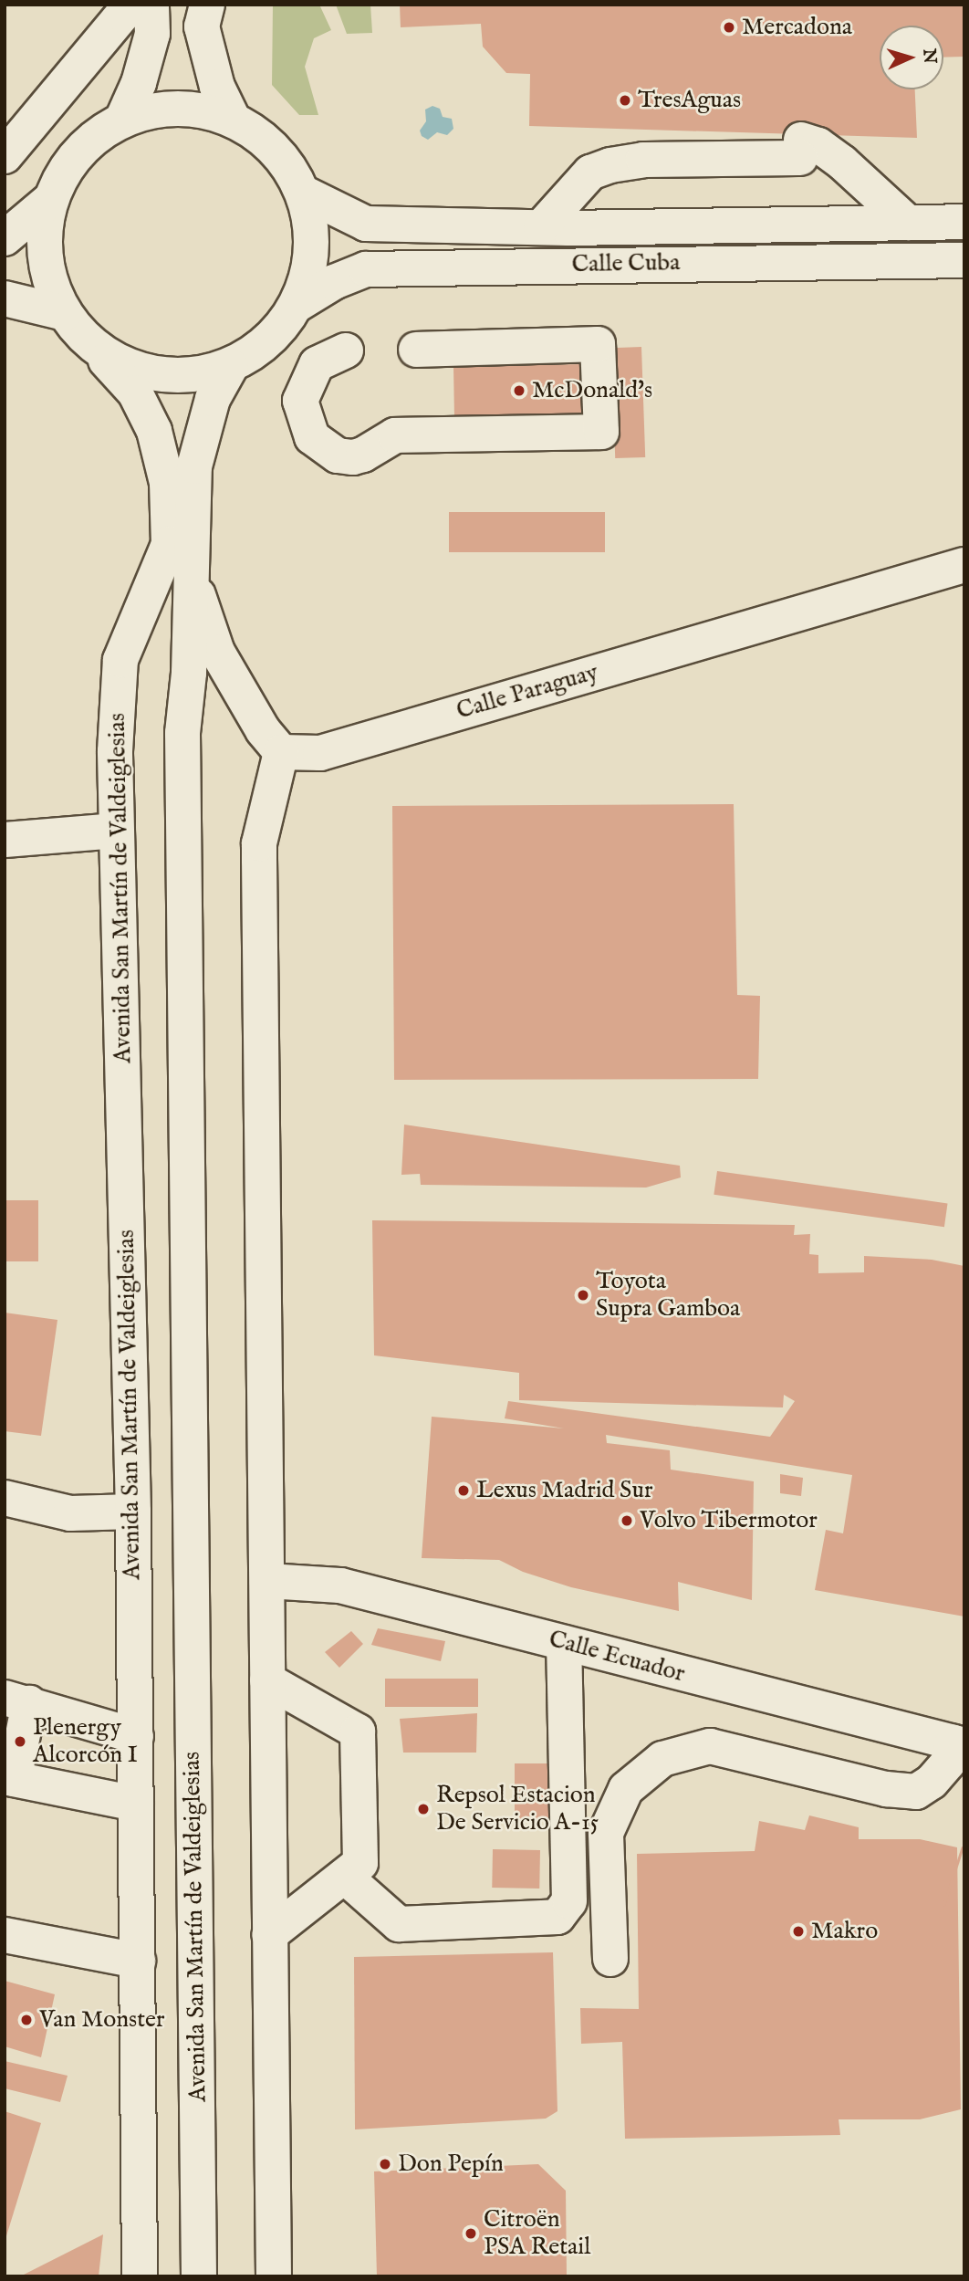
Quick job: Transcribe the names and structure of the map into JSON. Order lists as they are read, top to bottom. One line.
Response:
{"streets":{"street":["Calle Cuba","Calle Paraguay","Avenida San Martín de Valdeiglesias","Calle Ecuador"]},"places":["Mercadona","TresAguas","McDonald's","Toyota Supra Gamboa","Lexus Madrid Sur","Volvo Tibermotor","Plenergy Alcorcón I","Repsol Estacion De Servicio A-15","Makro","Van Monster","Don Pepín","Citroën PSA Retail"],"north":"right"}
